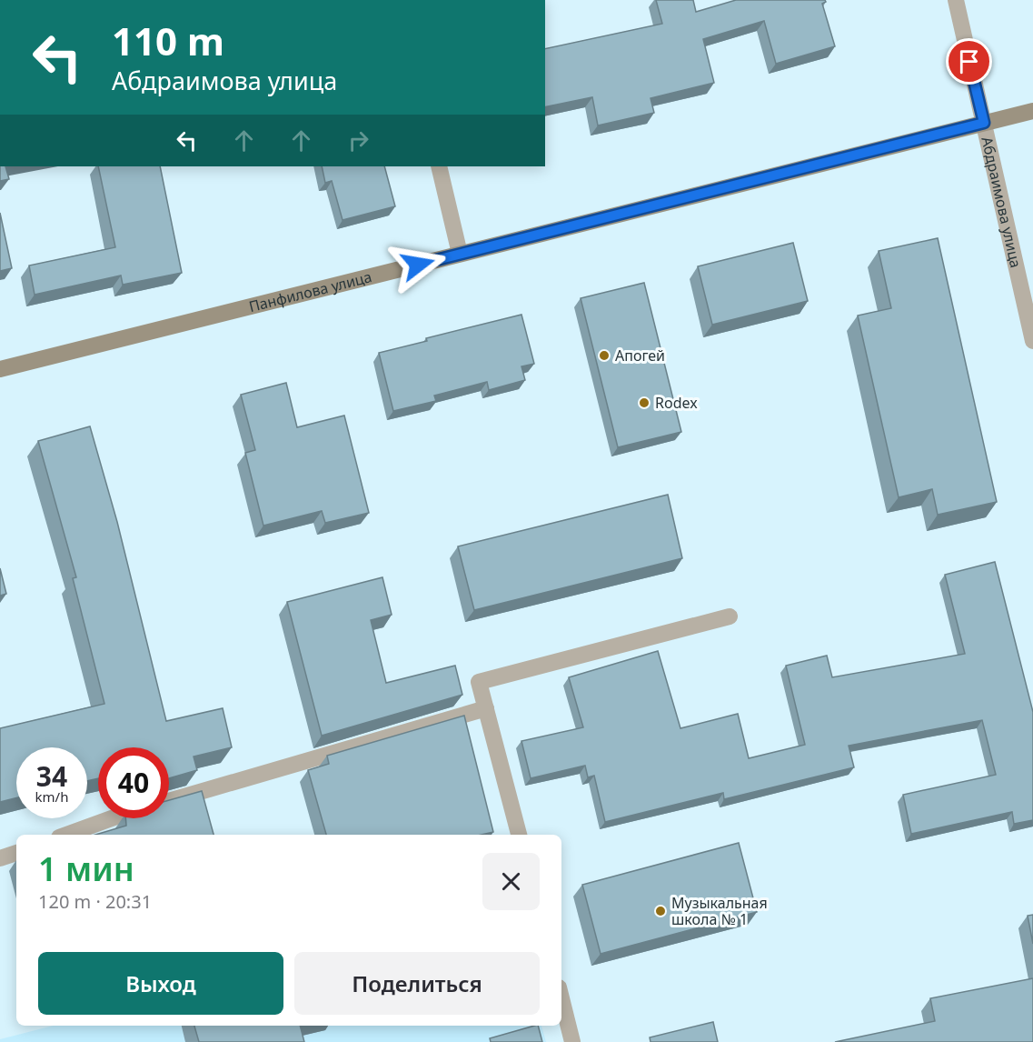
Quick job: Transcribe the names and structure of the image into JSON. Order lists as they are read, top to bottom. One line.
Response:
{"streets":{"street":["Абдраимова улица","Панфилова улица"]},"crossings":[["Абдраимова улица","Панфилова улица"]],"places":["Апогей","Rodex","Музыкальная школа № 1"],"page":{"turn":["110 m","Абдраимова улица"],"speed":"34 km/h","limit":"40","heading":["1 мин","120 m · 20:31"],"buttons":["Выход","Поделиться"]}}
